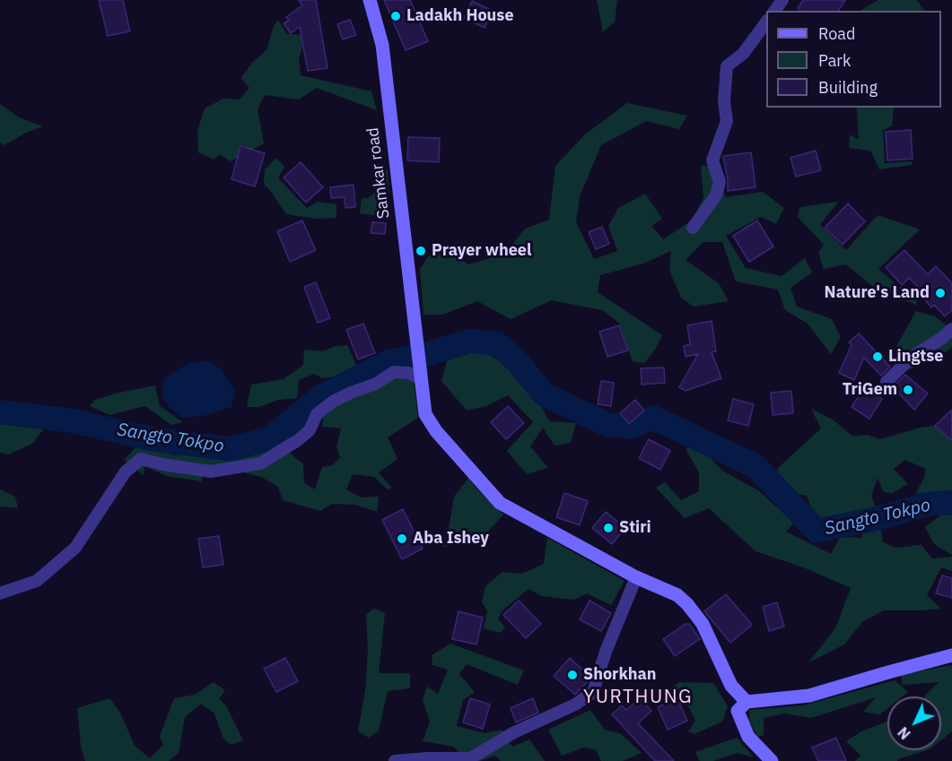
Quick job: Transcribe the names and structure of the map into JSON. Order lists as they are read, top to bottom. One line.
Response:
{"streets":{"street":["Samkar road"]},"districts":["YURTHUNG"],"water":["Sangto Tokpo"],"places":["Ladakh House","Prayer wheel","Nature's Land","Lingtse","TriGem","Stiri","Aba Ishey","Shorkhan"],"legend":["Road","Park","Building"],"north":"bottom left"}
